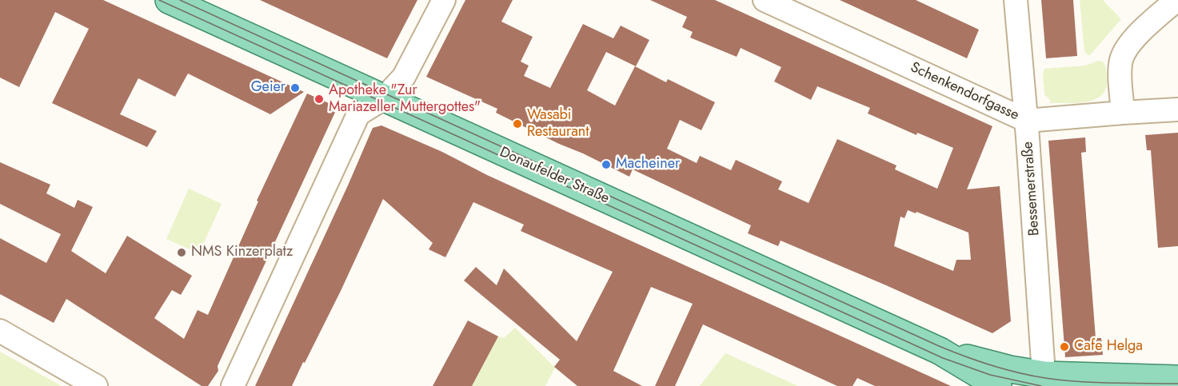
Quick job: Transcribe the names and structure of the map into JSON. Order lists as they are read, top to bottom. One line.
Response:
{"streets":{"main road":["Donaufelder Straße"],"street":["Schenkendorfgasse","Bessemerstraße"]},"crossings":[["Schenkendorfgasse","Bessemerstraße"],["Donaufelder Straße","Bessemerstraße"]],"places":["Geier","Apotheke \"Zur Mariazeller Muttergottes\"","Wasabi Restaurant","Macheiner","NMS Kinzerplatz","Cafe Helga"]}
